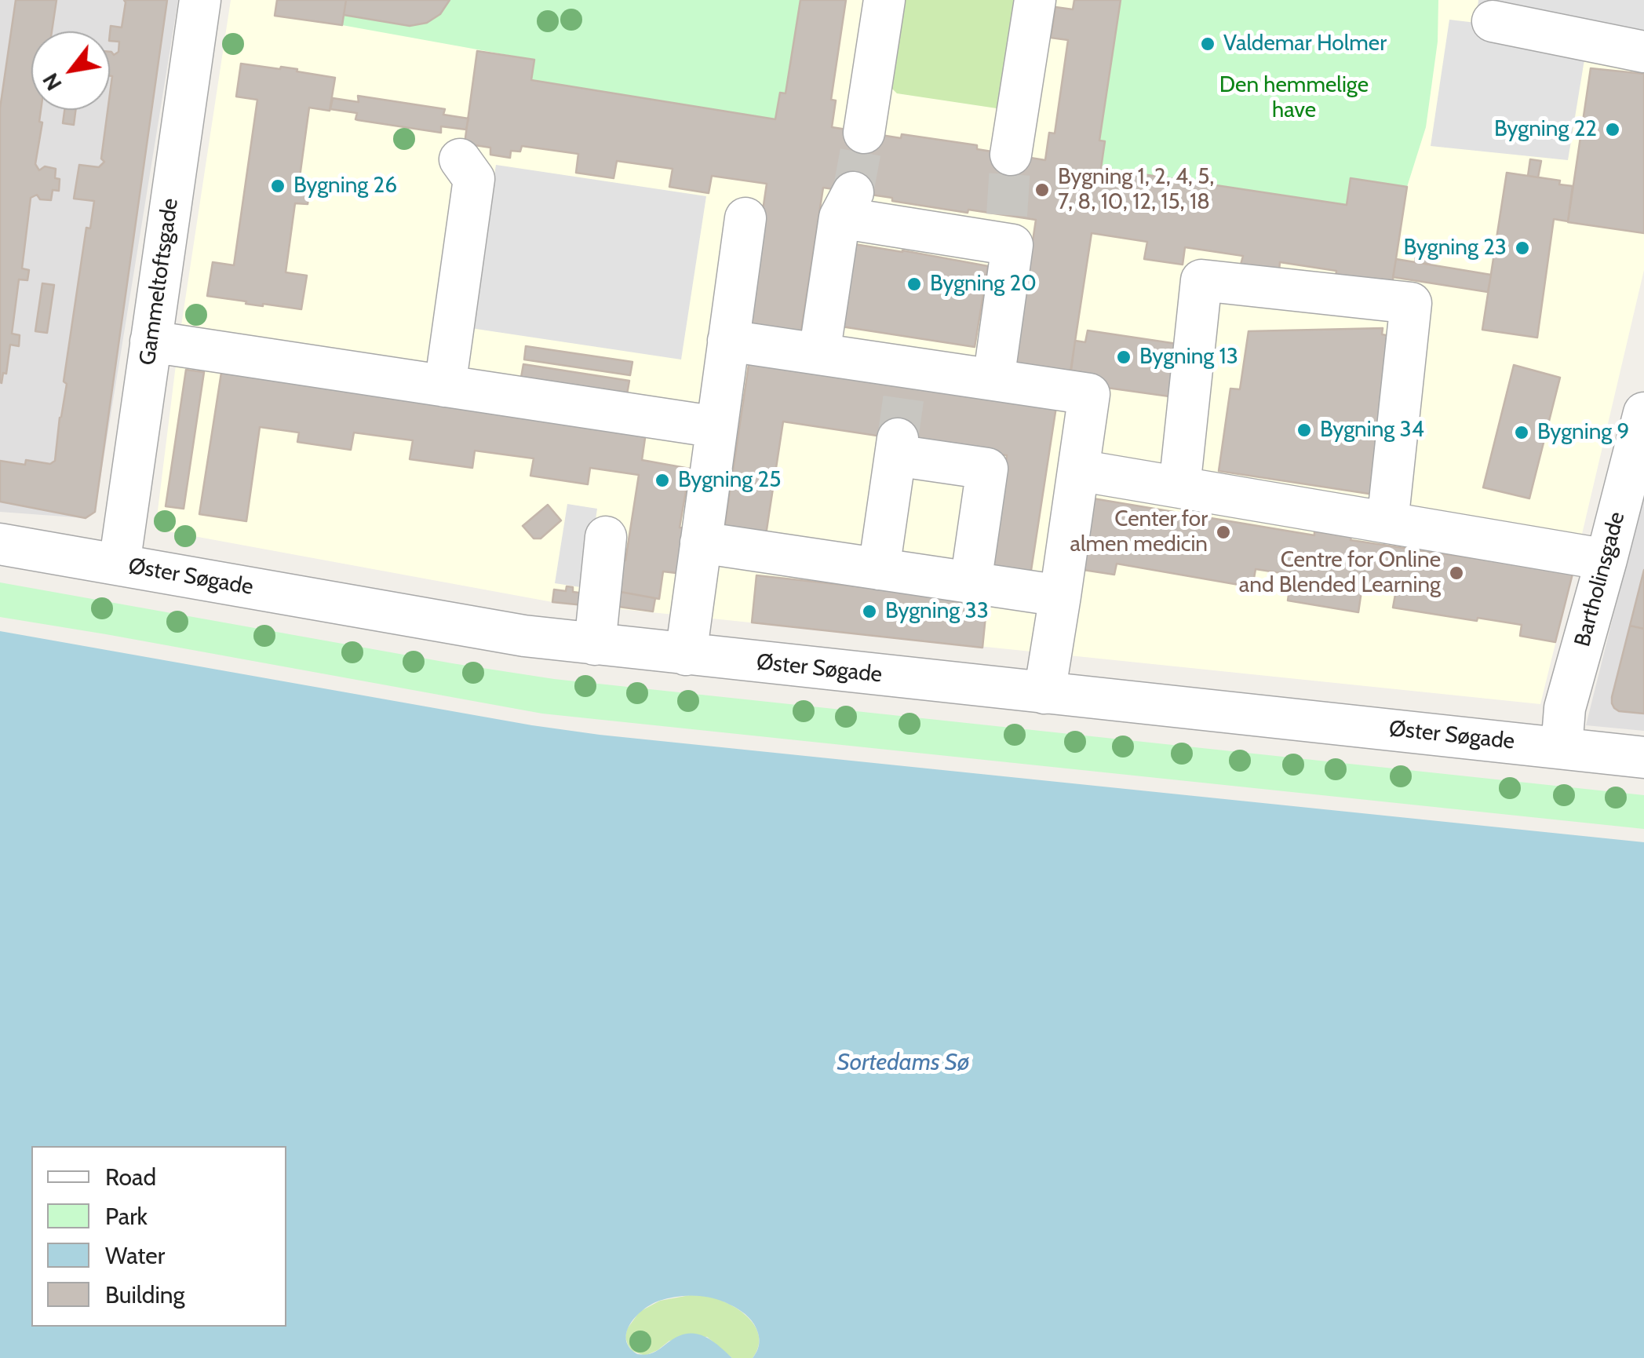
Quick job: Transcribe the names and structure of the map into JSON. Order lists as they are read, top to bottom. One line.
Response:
{"streets":{"street":["Gammeltoftsgade","Øster Søgade","Bartholinsgade"]},"crossings":[["Gammeltoftsgade","Øster Søgade"],["Øster Søgade","Bartholinsgade"]],"water":["Sortedams Sø"],"parks":["Den hemmelige have"],"places":["Valdemar Holmer","Bygning 22","Bygning 26","Bygning 1, 2, 4, 5, 7, 8, 10, 12, 15, 18","Bygning 23","Bygning 20","Bygning 13","Bygning 34","Bygning 9","Bygning 25","Center for almen medicin","Centre for Online and Blended Learning","Bygning 33"],"legend":["Road","Park","Water","Building"],"north":"bottom left"}
